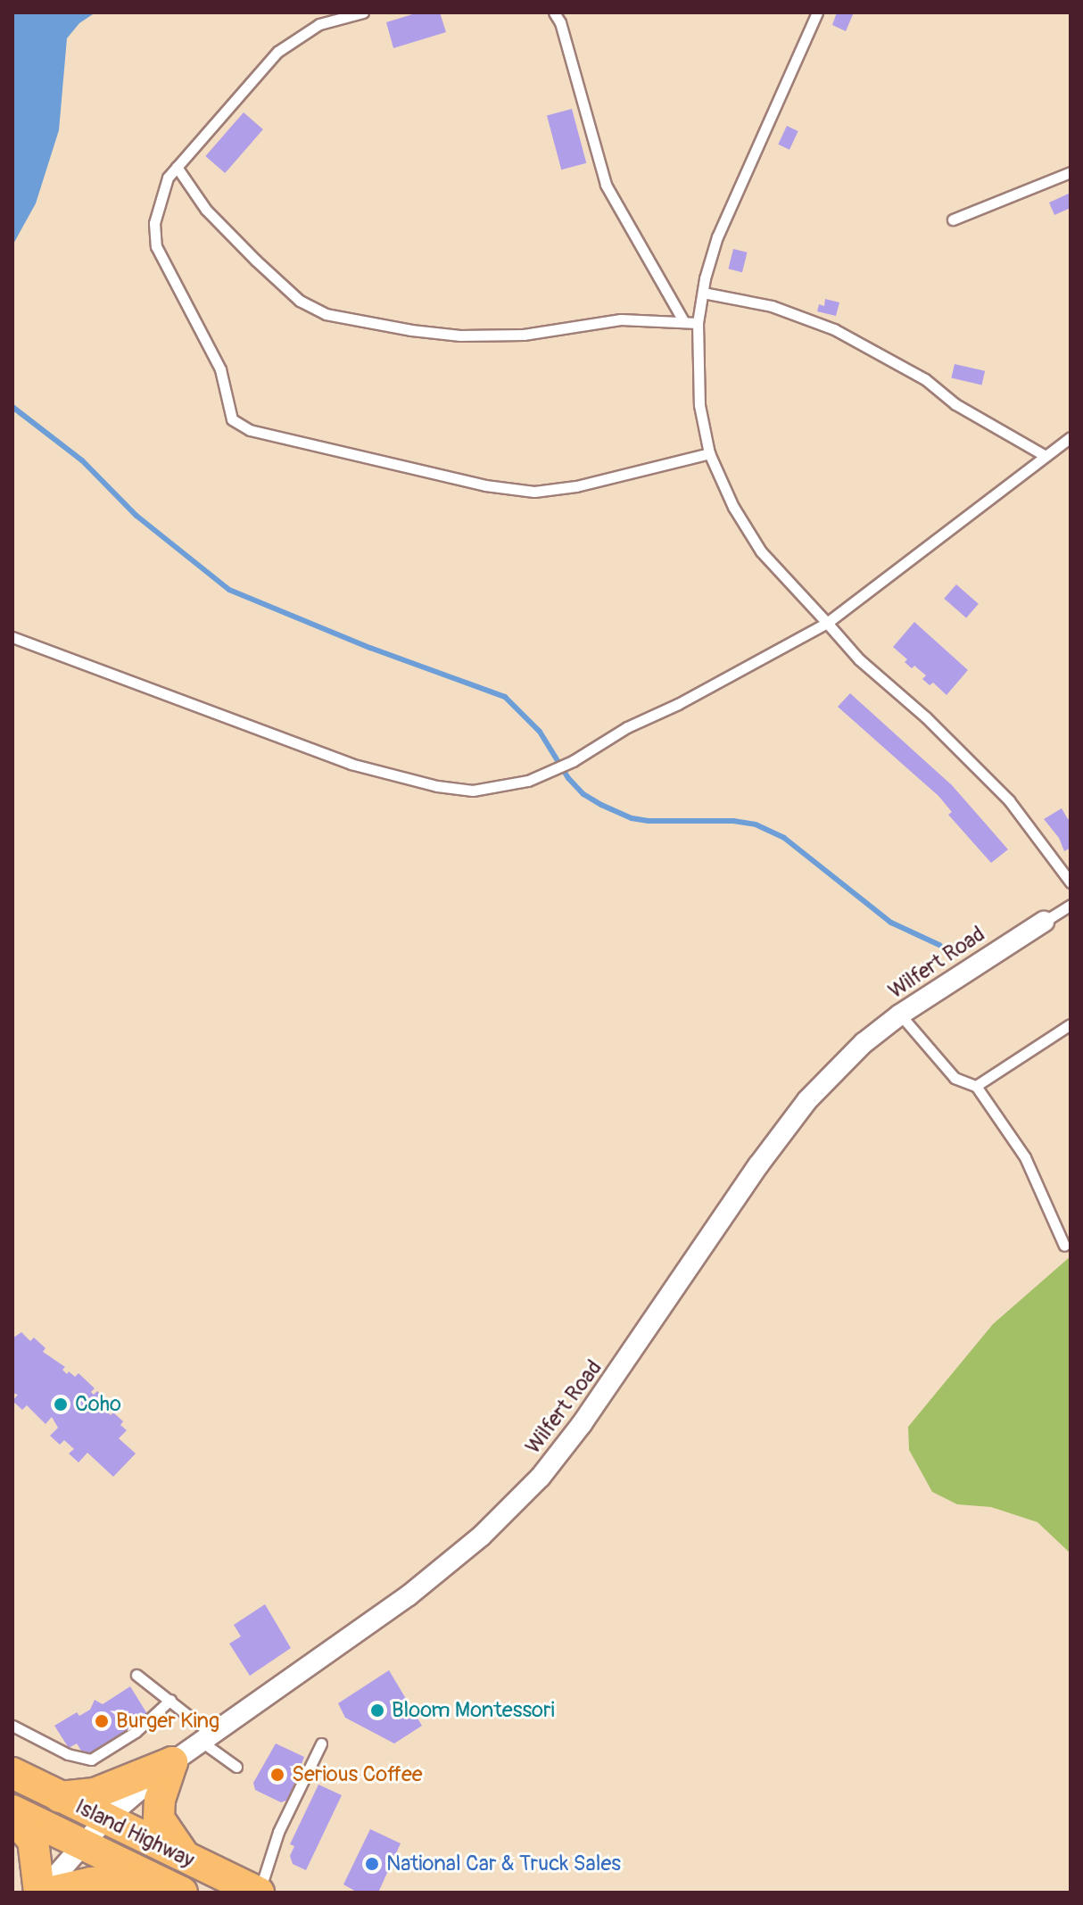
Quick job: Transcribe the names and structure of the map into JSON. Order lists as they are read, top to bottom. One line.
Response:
{"streets":{"main road":["Island Highway"],"street":["Wilfert Road"]},"crossings":[["Wilfert Road","Island Highway"]],"places":["Coho","Bloom Montessori","Burger King","Serious Coffee","National Car & Truck Sales"]}
